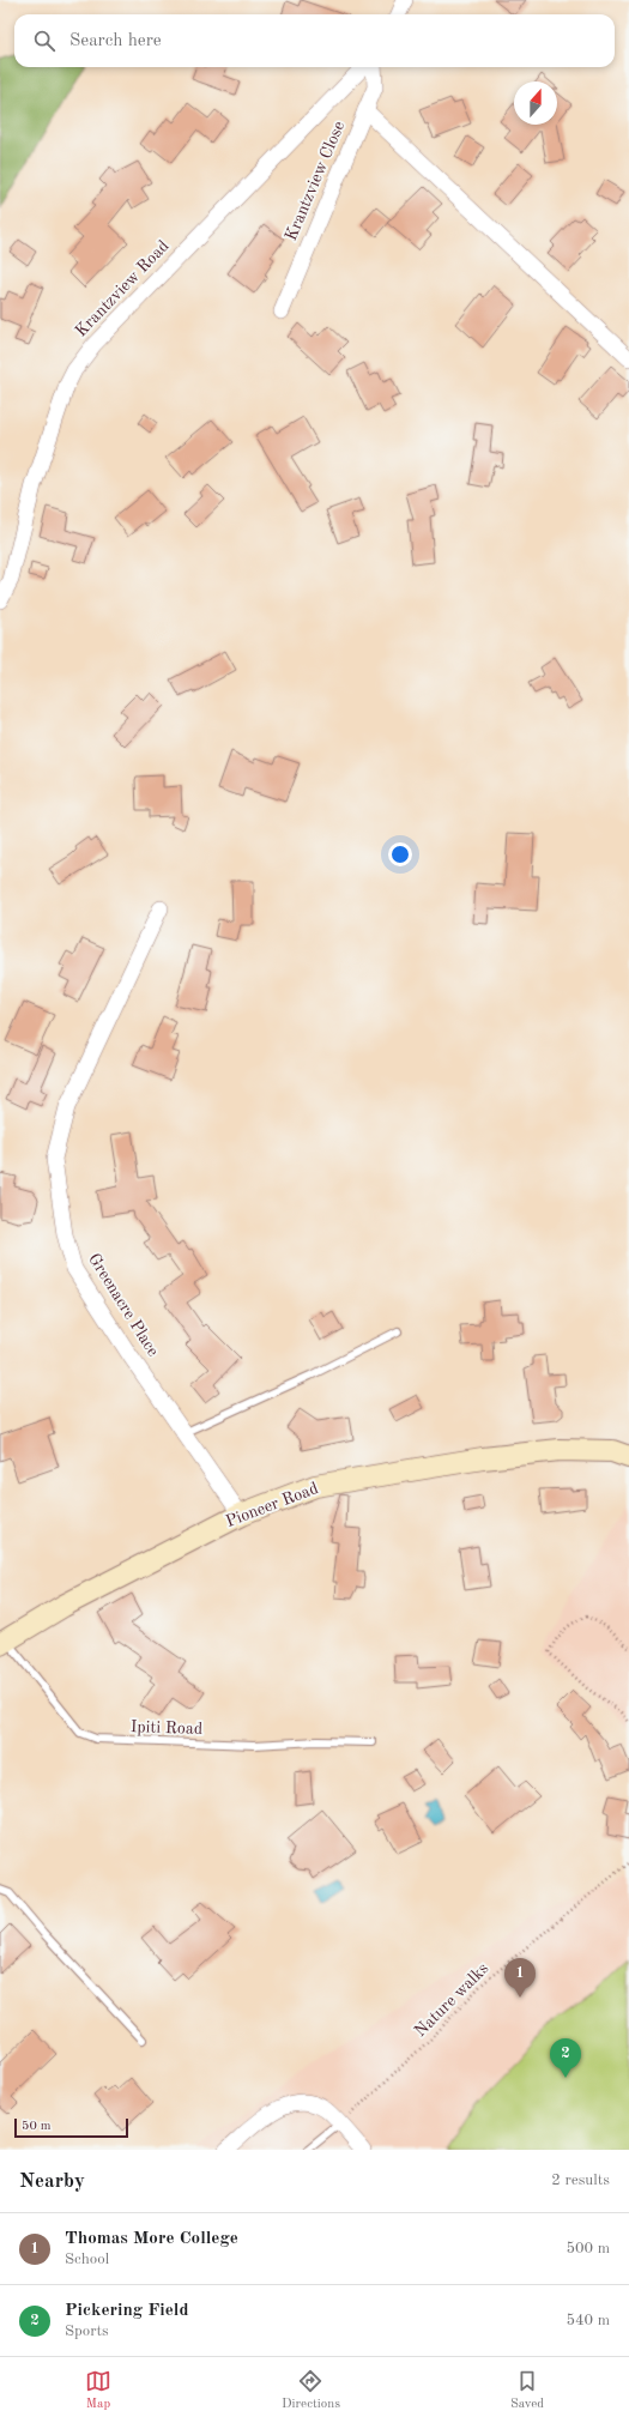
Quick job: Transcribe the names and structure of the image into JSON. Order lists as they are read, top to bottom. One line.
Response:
{"streets":{"main road":["Pioneer Road"],"street":["Krantzview Close","Krantzview Road","Greenacre Place"],"lane":["Ipiti Road"],"path":["Nature walks"]},"crossings":[["Greenacre Place","Pioneer Road"],["Pioneer Road","Ipiti Road"]],"scale_bar":"50 m","north":"top","page":{"search":"Search here","pins":["1","2"],"scale":"50 m","heading":["Nearby","2 results"],"list":[{"mark":"1","name":"Thomas More College","note":"School","value":"500 m"},{"mark":"2","name":"Pickering Field","note":"Sports","value":"540 m"}],"nav":["Map","Directions","Saved"]}}
